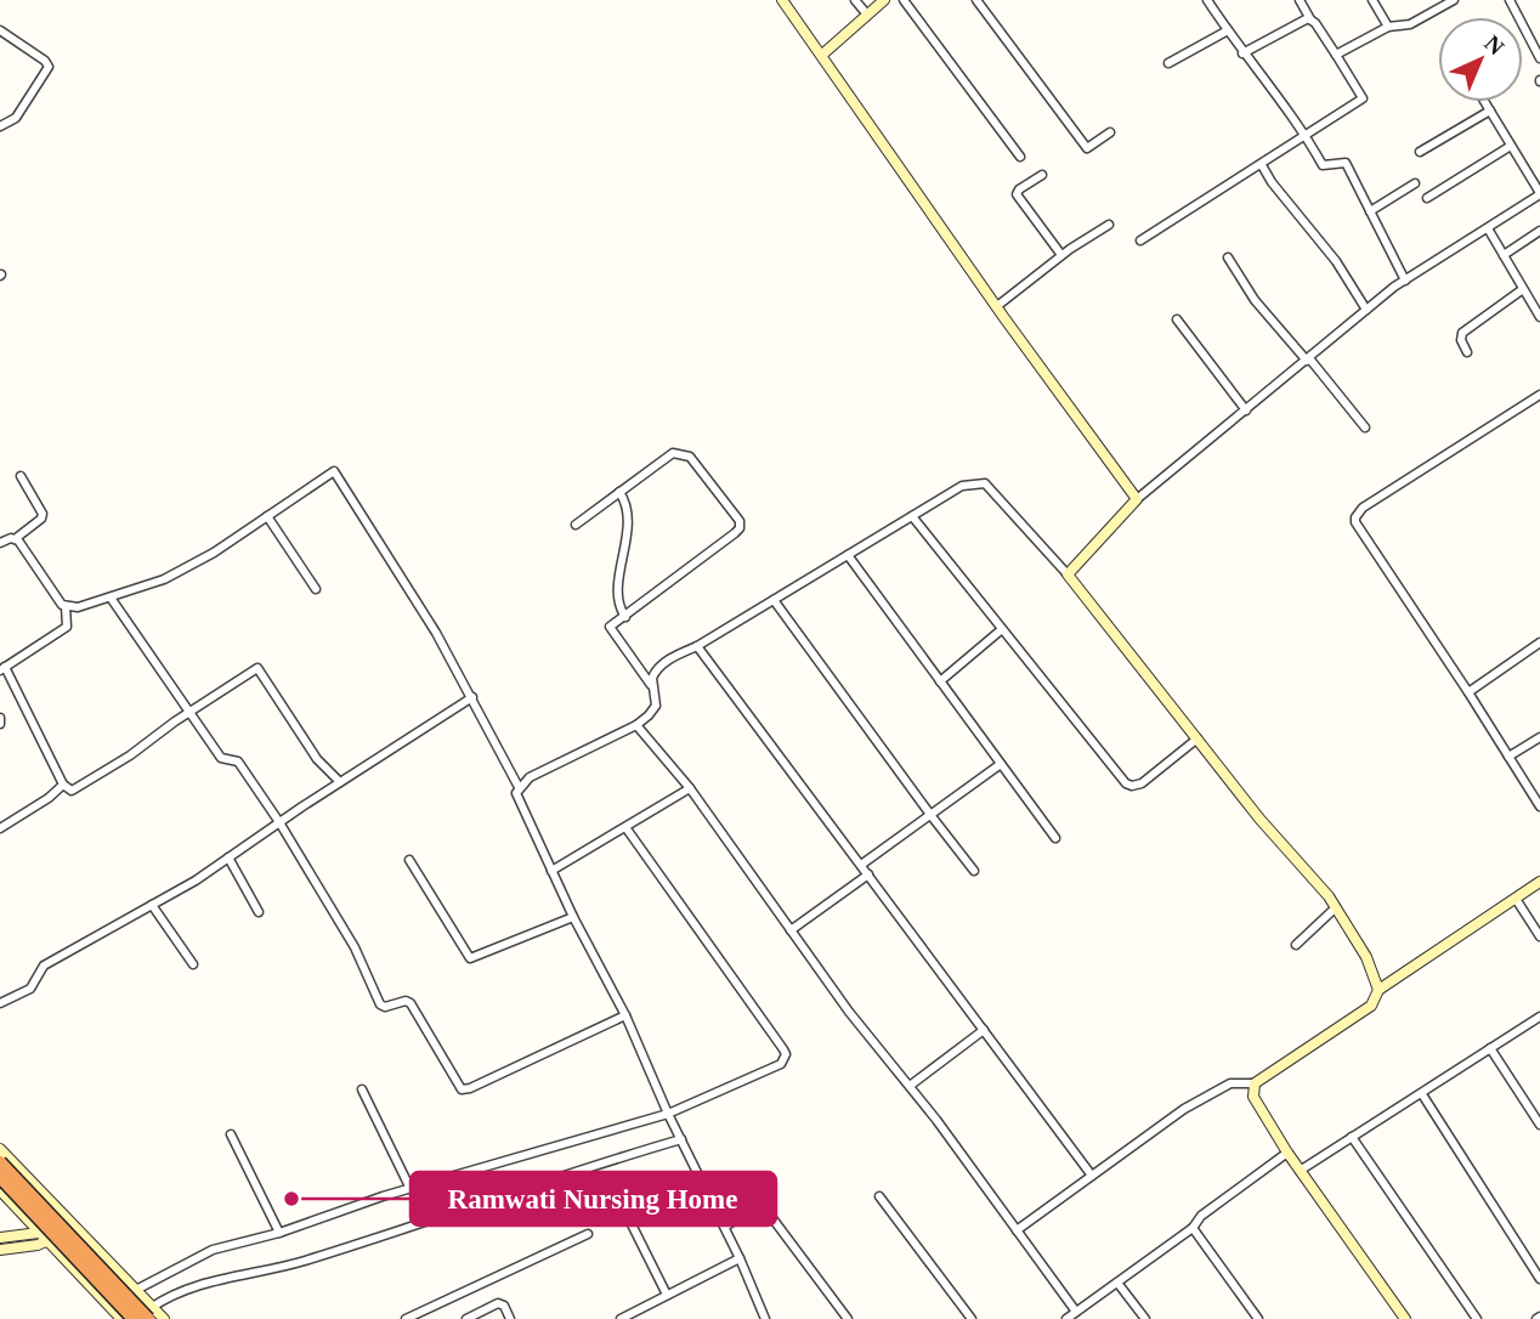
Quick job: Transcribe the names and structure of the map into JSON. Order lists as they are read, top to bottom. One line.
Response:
{"places":["Ramwati Nursing Home"],"north":"top right"}
